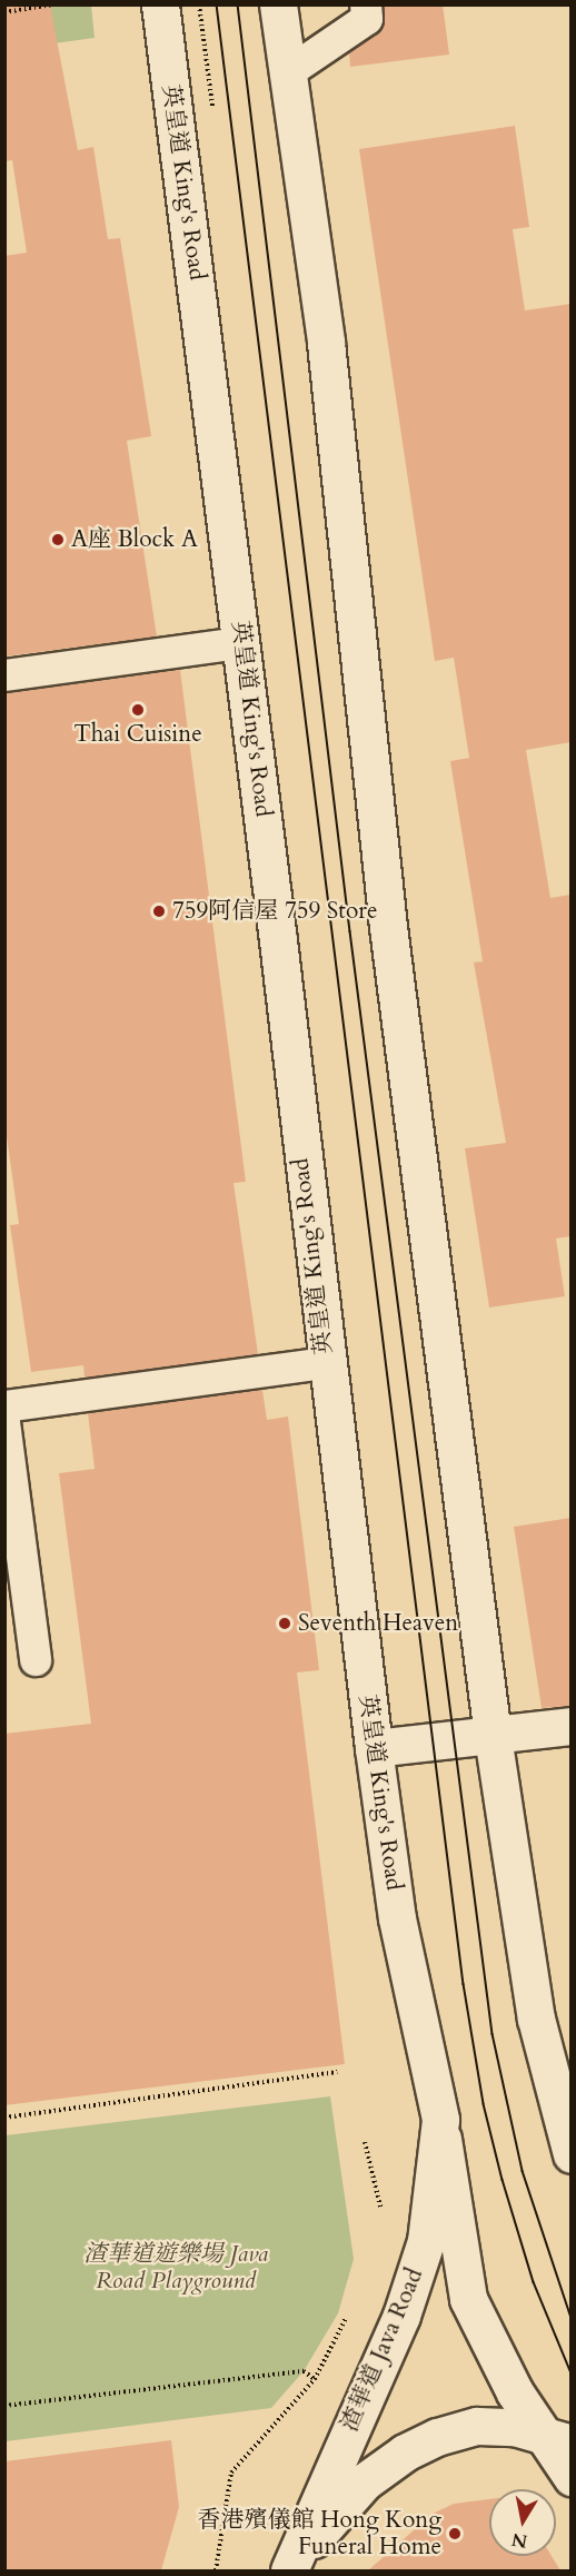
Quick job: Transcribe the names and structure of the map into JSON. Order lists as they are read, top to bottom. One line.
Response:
{"streets":{"main road":["英皇道 King's Road","渣華道 Java Road"]},"crossings":[["英皇道 King's Road","渣華道 Java Road"]],"parks":["渣華道遊樂場 Java Road Playground"],"places":["A座 Block A","Thai Cuisine","759阿信屋 759 Store","Seventh Heaven","香港殯儀館 Hong Kong Funeral Home"],"north":"bottom"}
